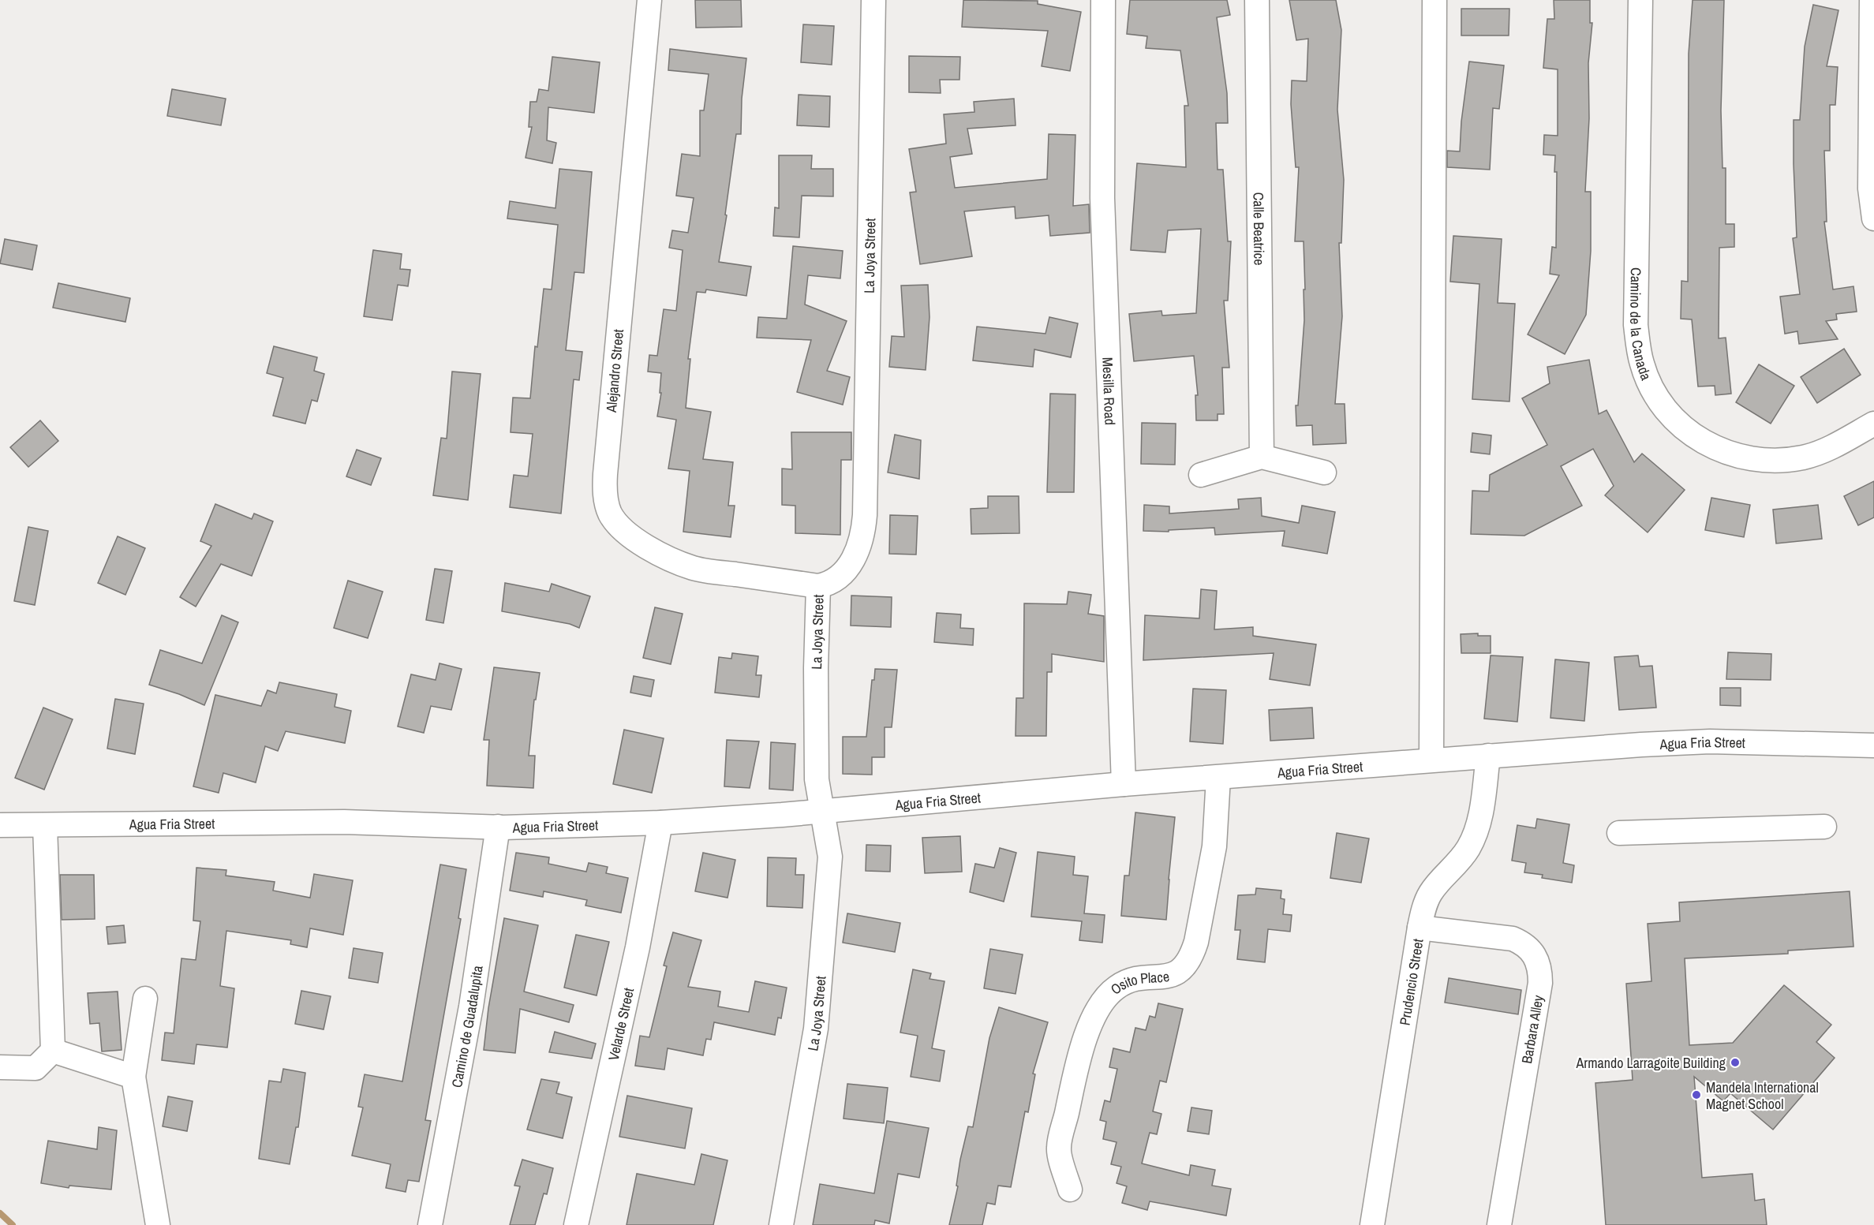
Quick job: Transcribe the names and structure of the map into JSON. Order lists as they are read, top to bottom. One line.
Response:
{"streets":{"street":["Calle Beatrice","La Joya Street","Camino de la Canada","Alejandro Street","Mesilla Road","Agua Fria Street","Prudencio Street","Osito Place","Velarde Street","Camino de Guadalupita","Barbara Alley"]},"crossings":[["La Joya Street","Alejandro Street"],["La Joya Street","Agua Fria Street"],["Mesilla Road","Agua Fria Street"],["Agua Fria Street","Prudencio Street"],["Agua Fria Street","Osito Place"],["Agua Fria Street","Velarde Street"],["Agua Fria Street","Camino de Guadalupita"],["Prudencio Street","Barbara Alley"]],"places":["Armando Larragoite Building","Mandela International Magnet School"]}
